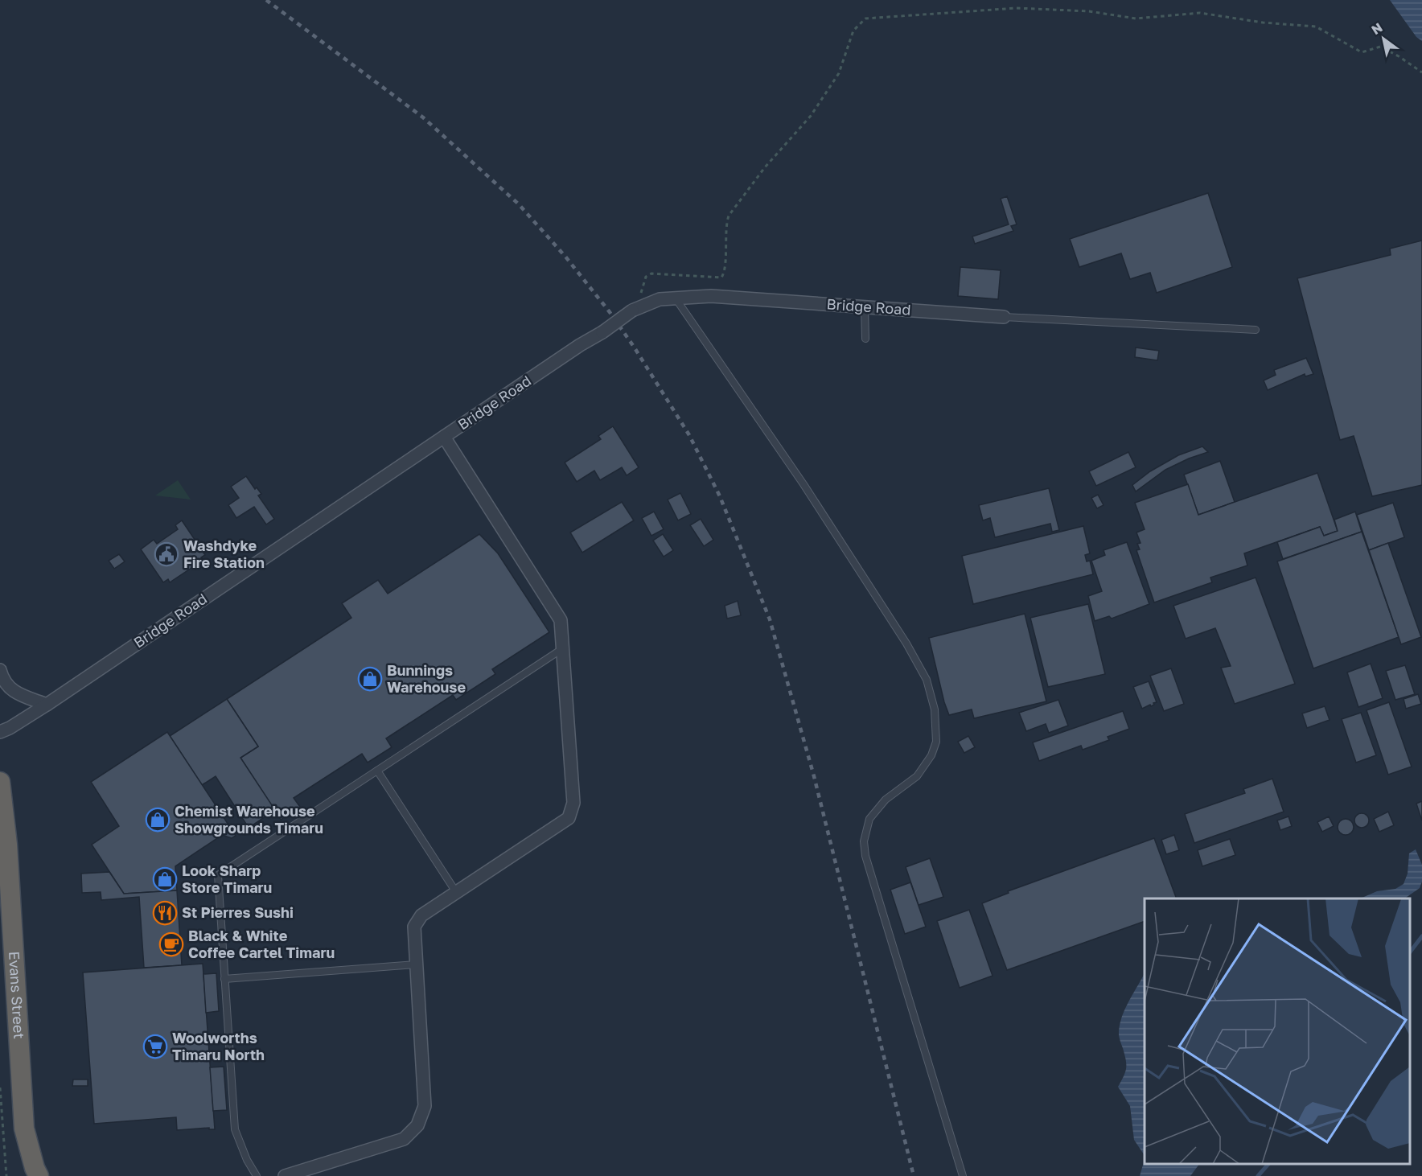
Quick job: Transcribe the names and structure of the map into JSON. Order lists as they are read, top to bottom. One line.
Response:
{"streets":{"highway":["Evans Street"],"street":["Bridge Road"]},"places":{"public building":["Washdyke Fire Station"],"shop":["Bunnings Warehouse","Chemist Warehouse Showgrounds Timaru","Look Sharp Store Timaru"],"restaurant":["St Pierres Sushi"],"cafe":["Black & White Coffee Cartel Timaru"],"supermarket":["Woolworths Timaru North"]},"north":"top left"}
